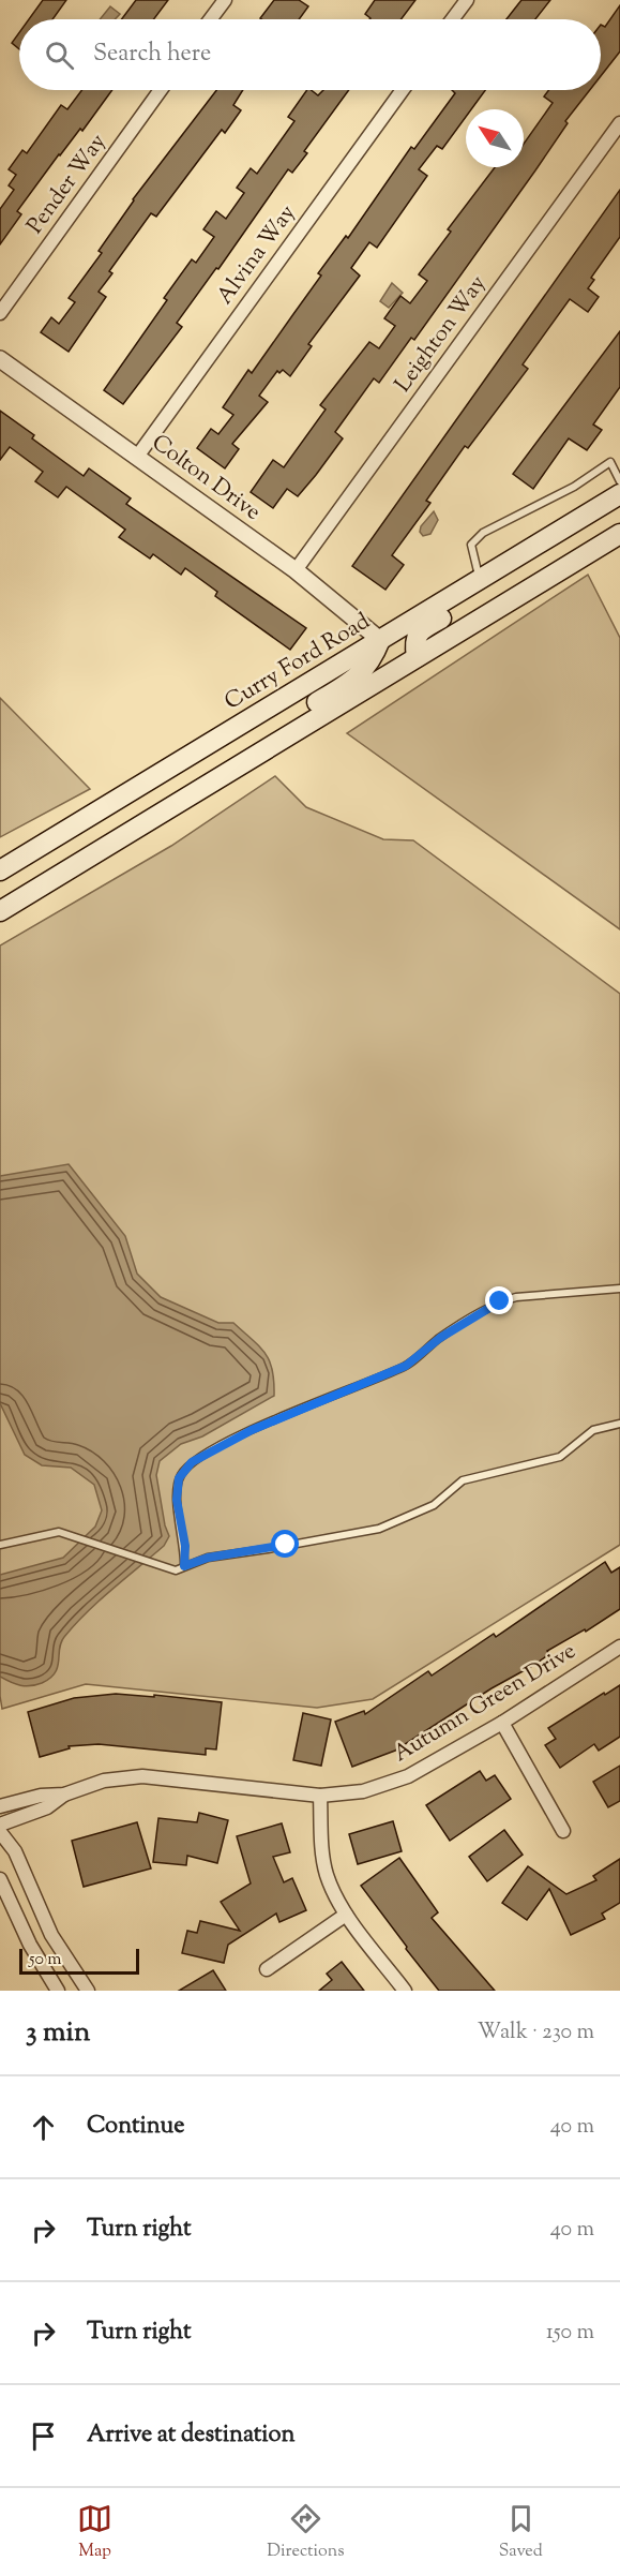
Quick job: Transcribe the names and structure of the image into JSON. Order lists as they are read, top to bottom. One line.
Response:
{"streets":{"main road":["Curry Ford Road"],"street":["Pender Way","Alvina Way","Leighton Way","Colton Drive","Autumn Green Drive"]},"crossings":[["Alvina Way","Colton Drive"],["Leighton Way","Colton Drive"],["Colton Drive","Curry Ford Road"]],"scale_bar":"50 m","north":"top left","page":{"search":"Search here","scale":"50 m","heading":["3 min","Walk · 230 m"],"list":[["Continue","40 m"],["Turn right","40 m"],["Turn right","150 m"],"Arrive at destination"],"nav":["Map","Directions","Saved"]}}
